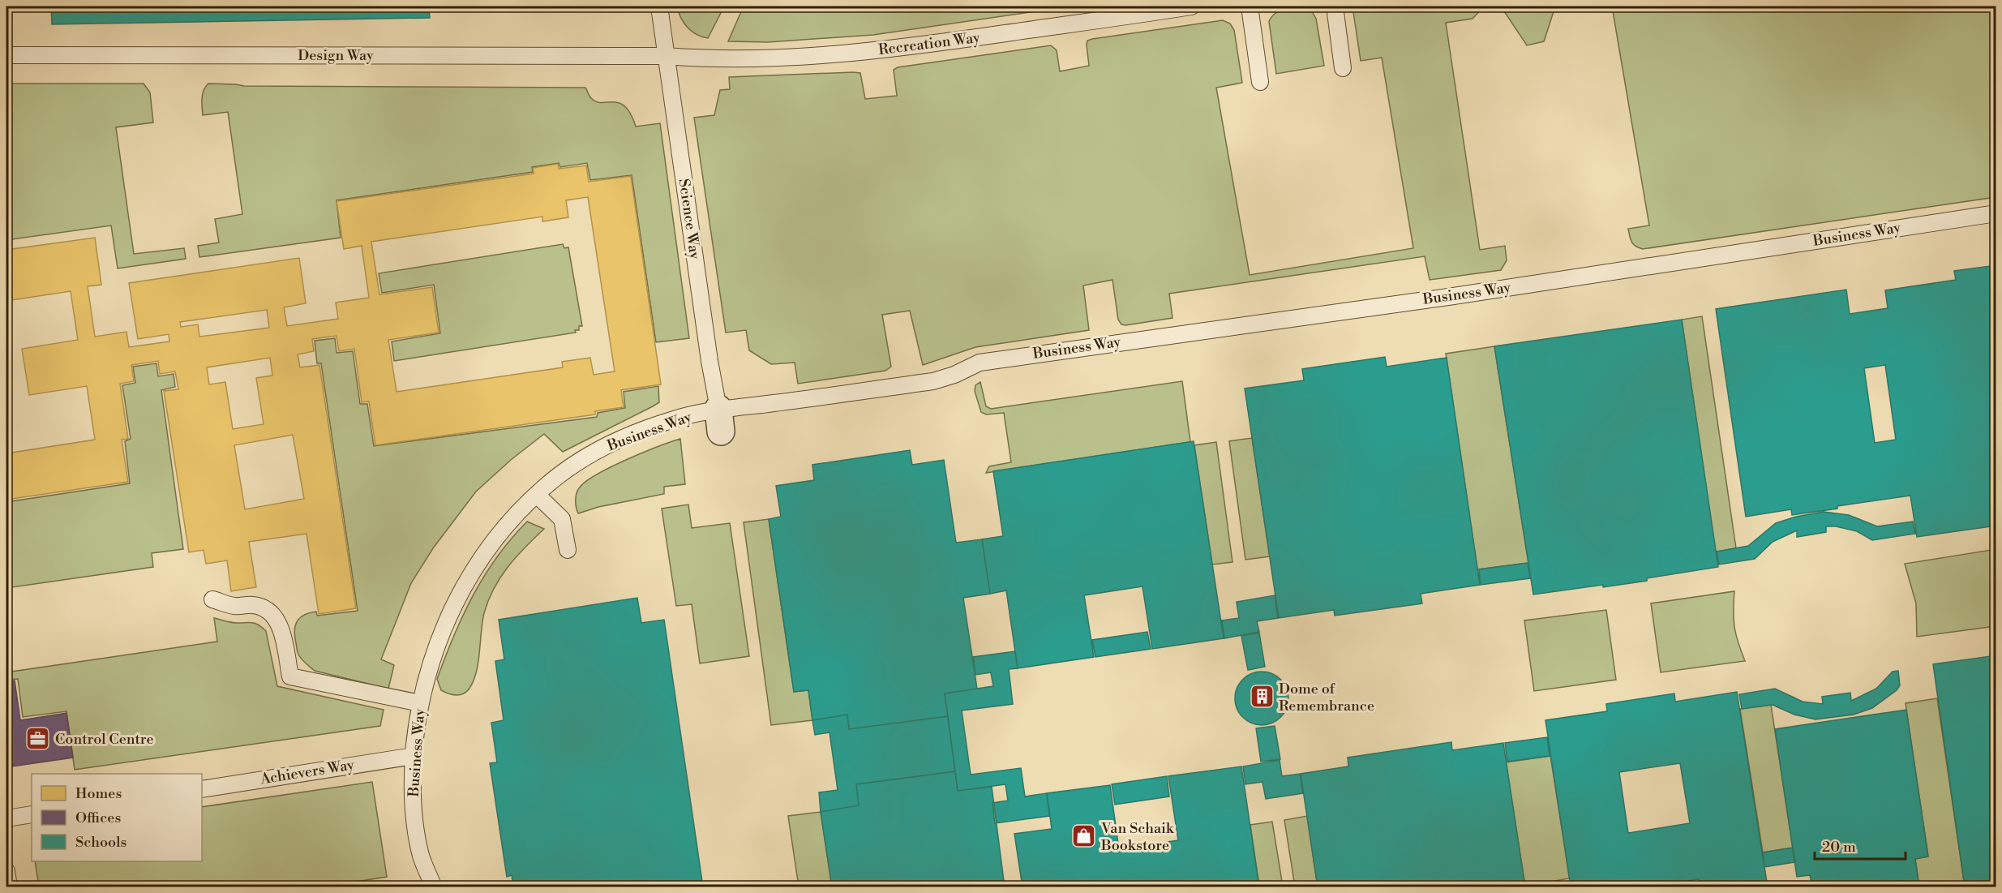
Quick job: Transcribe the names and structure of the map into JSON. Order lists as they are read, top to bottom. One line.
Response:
{"streets":{"lane":["Recreation Way","Design Way","Science Way","Business Way","Achievers Way"]},"crossings":[["Recreation Way","Design Way"],["Recreation Way","Science Way"],["Design Way","Science Way"],["Science Way","Business Way"],["Business Way","Achievers Way"]],"places":{"building":["Dome of Remembrance"],"office":["Control Centre"],"shop":["Van Schaik Bookstore"]},"legend":["Homes","Offices","Schools"],"scale_bar":"20 m"}
